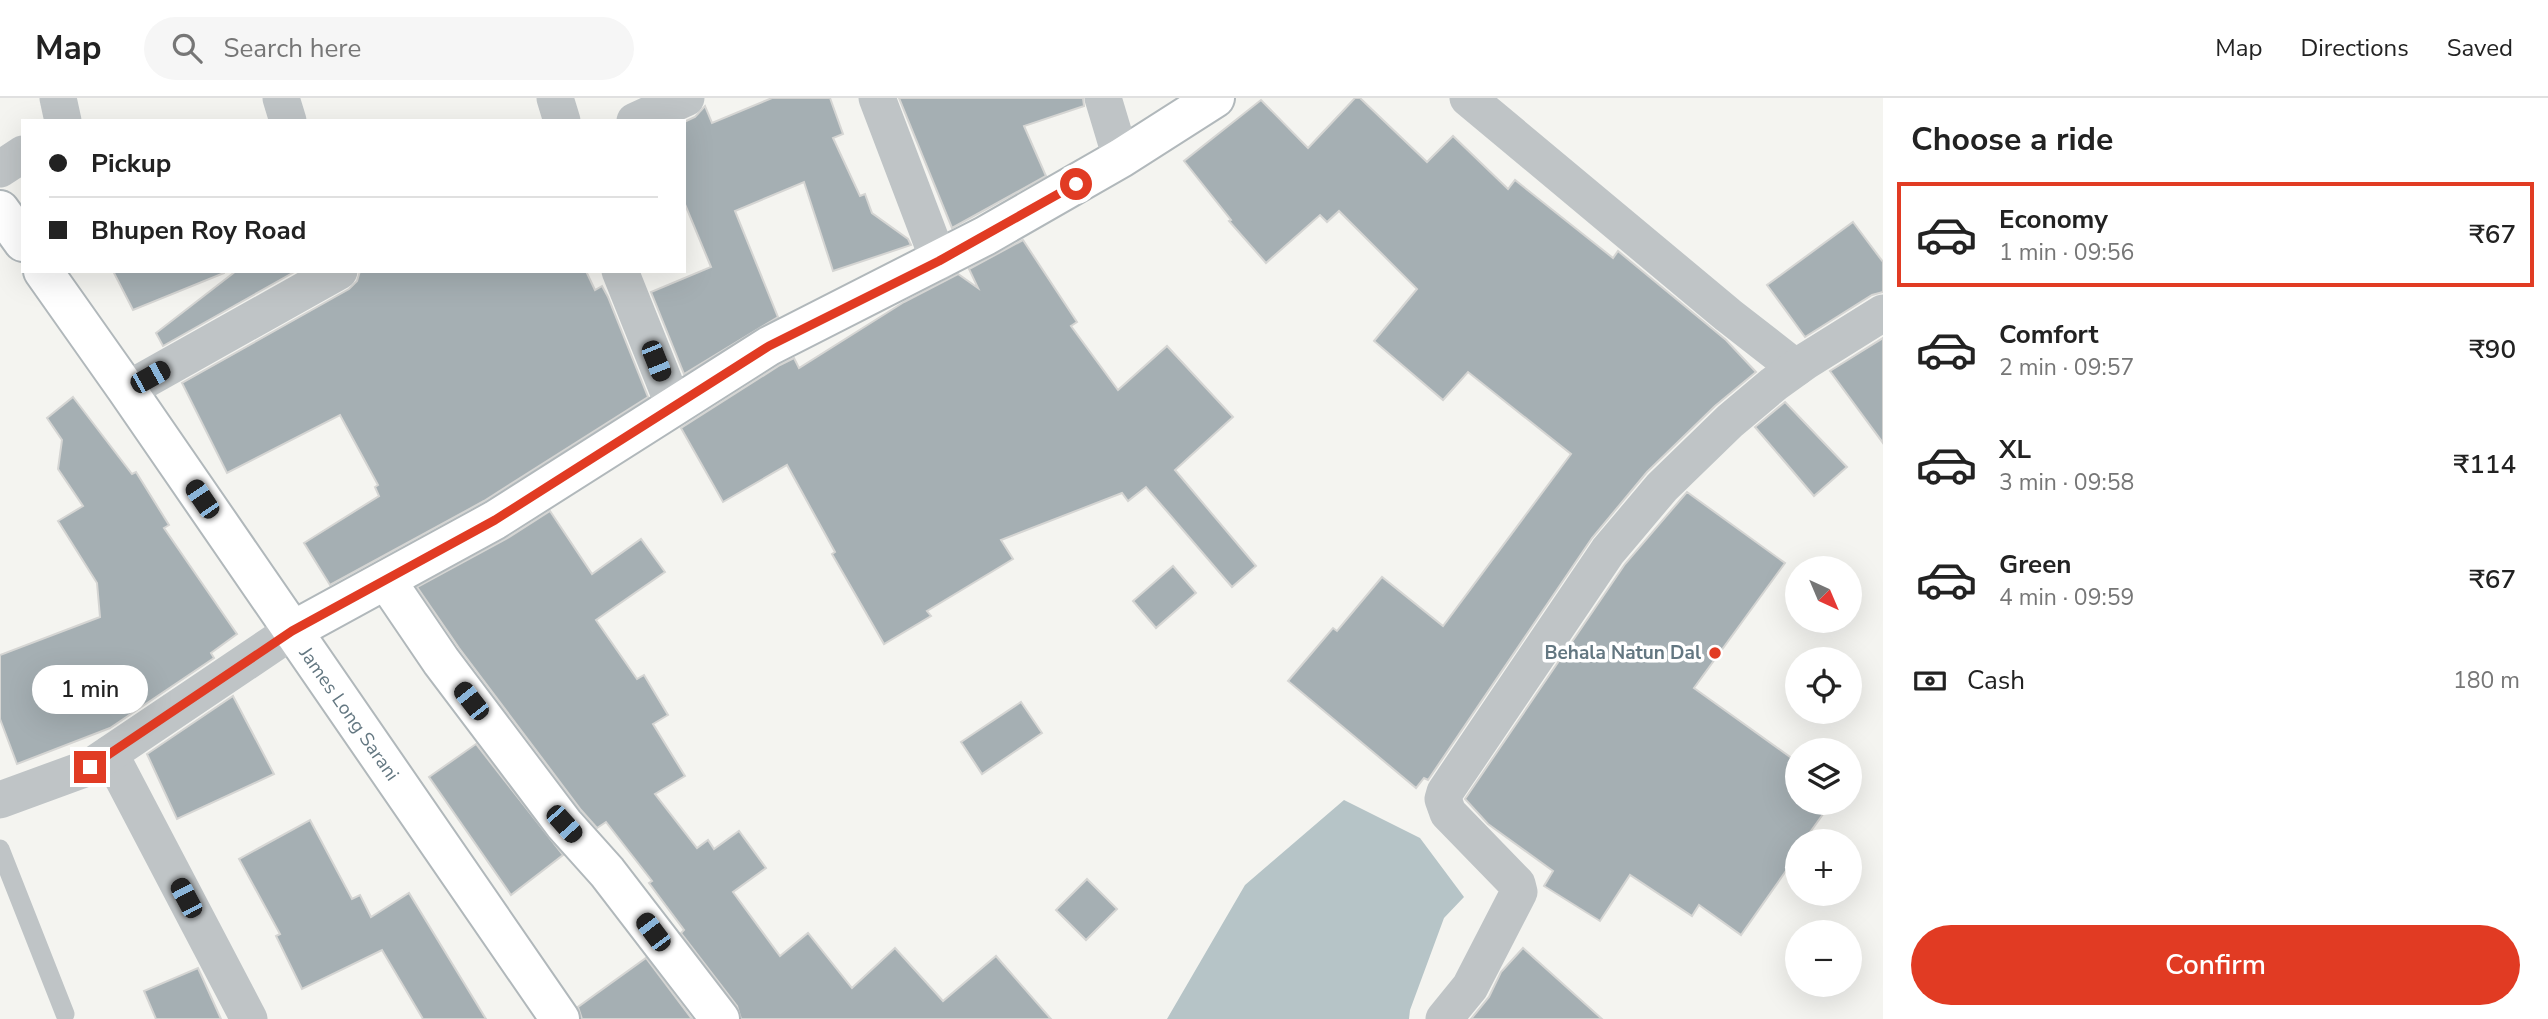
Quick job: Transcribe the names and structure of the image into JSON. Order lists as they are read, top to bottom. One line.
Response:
{"streets":{"street":["James Long Sarani"]},"places":["Behala Natun Dal"],"north":"bottom right","page":{"header":"Map","search":"Search here","nav":["Map","Directions","Saved"],"heading":"Choose a ride","banner":["Pickup","Bhupen Roy Road"],"list":[{"name":"Economy","note":"1 min · 09:56","value":"₹67"},{"name":"Comfort","note":"2 min · 09:57","value":"₹90"},{"name":"XL","note":"3 min · 09:58","value":"₹114"},{"name":"Green","note":"4 min · 09:59","value":"₹67"}],"map_buttons":["+","−"],"pay":["Cash","180 m"],"bubble":"1 min","buttons":"Confirm"}}
